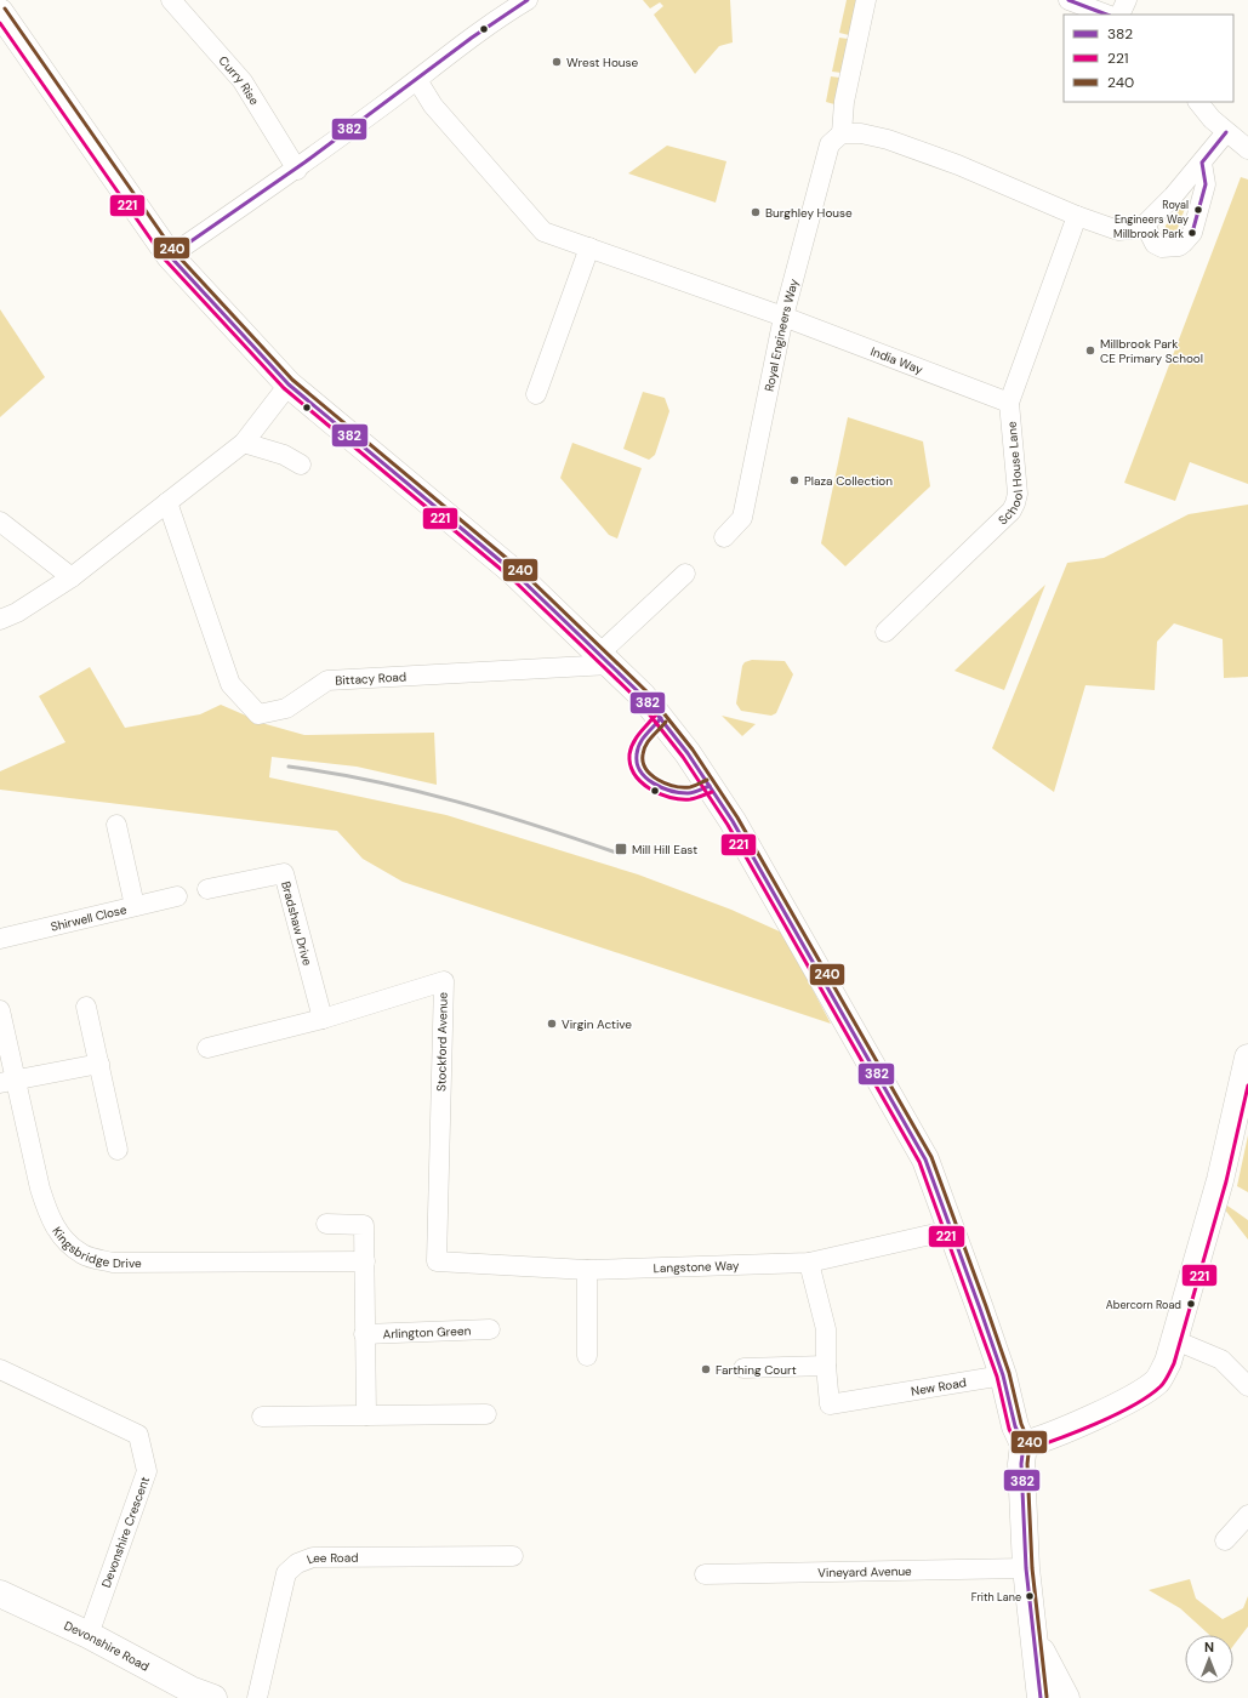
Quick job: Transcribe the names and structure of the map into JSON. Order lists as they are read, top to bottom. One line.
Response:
{"streets":{"main road":["Devonshire Road"],"street":["Curry Rise","Royal Engineers Way","India Way","School House Lane","Bittacy Road","Shirwell Close","Bradshaw Drive","Stockford Avenue","Kingsbridge Drive","Langstone Way","Arlington Green","New Road","Devonshire Crescent","Lee Road","Vineyard Avenue"]},"crossings":[["Royal Engineers Way","India Way"],["India Way","School House Lane"],["Bradshaw Drive","Stockford Avenue"],["Stockford Avenue","Langstone Way"],["Devonshire Crescent","Devonshire Road"]],"places":{"other":["Wrest House","Royal Engineers Way","Burghley House","Millbrook Park","Millbrook Park CE Primary School","Plaza Collection","Virgin Active","Abercorn Road","Farthing Court","Frith Lane"],"transit":["Mill Hill East"]},"lines":["transit line 382","transit line 240","transit line 221"],"legend":["382","221","240"],"north":"top"}
